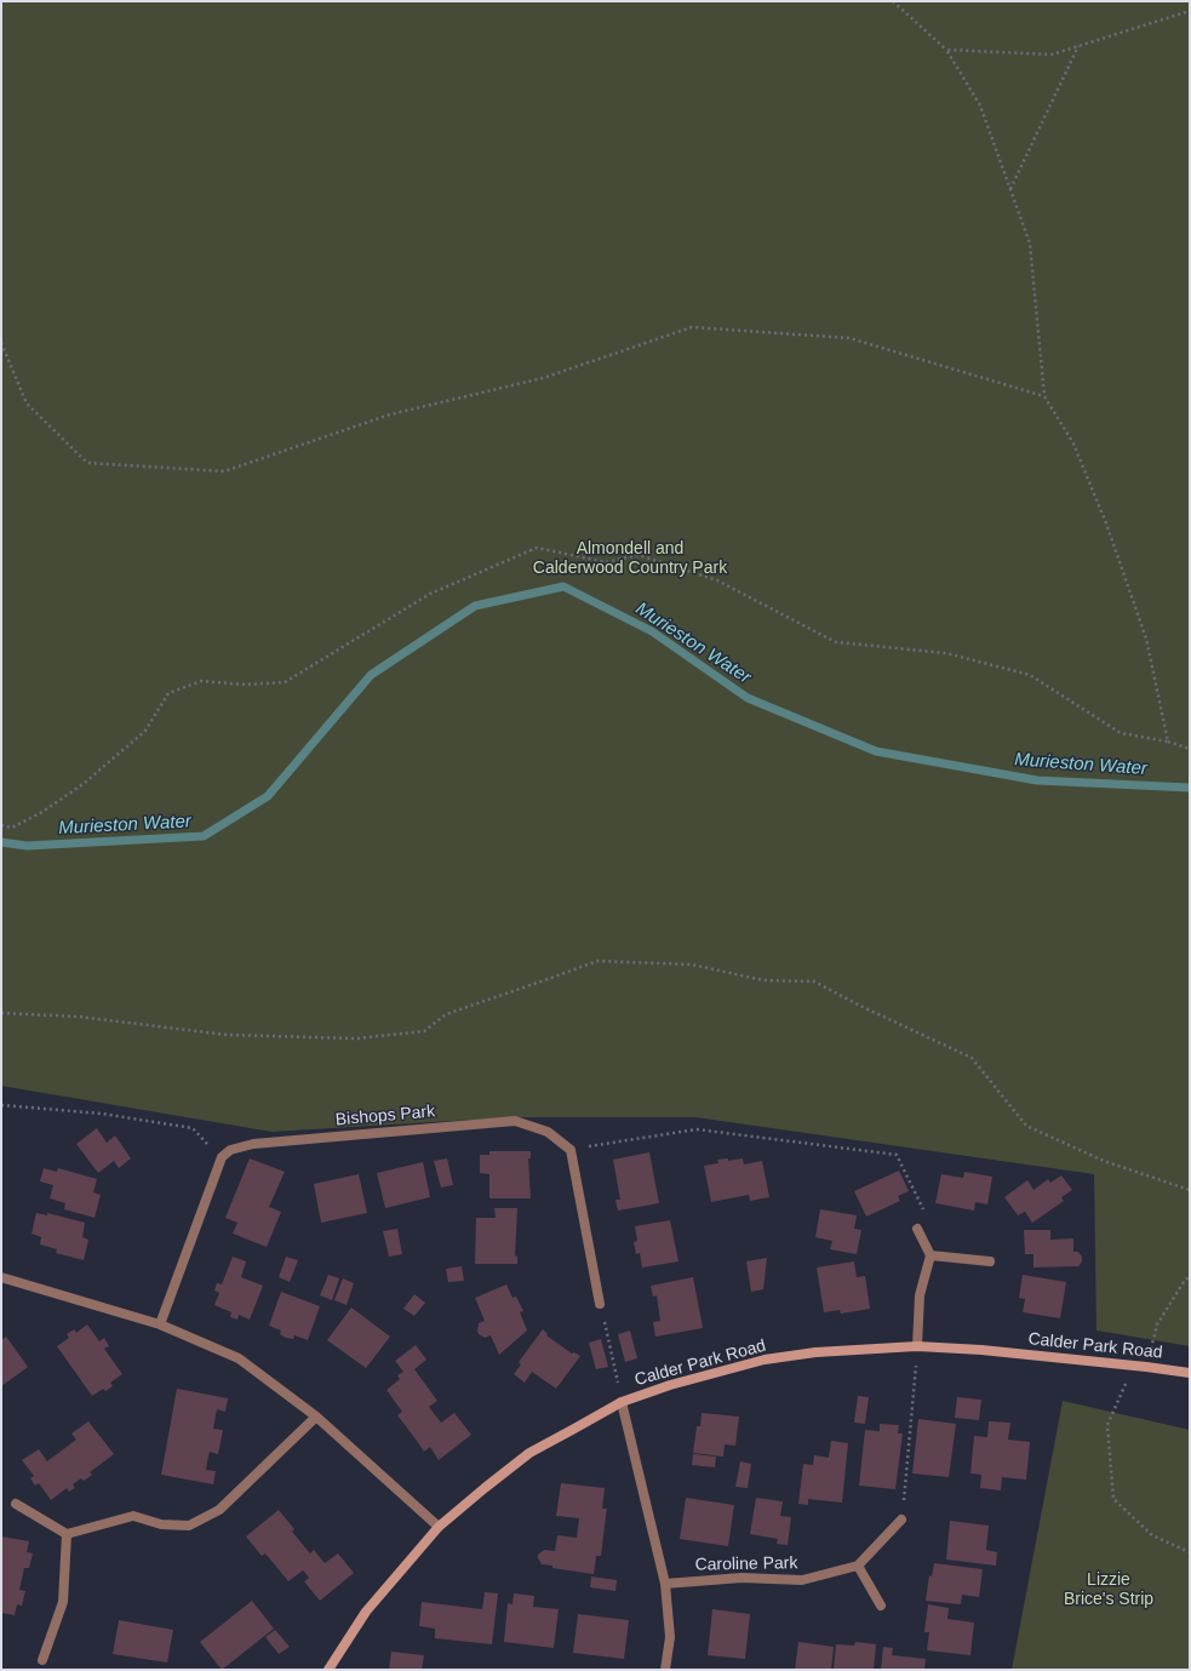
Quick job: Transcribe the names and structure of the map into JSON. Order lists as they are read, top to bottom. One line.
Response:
{"streets":{"main road":["Calder Park Road"],"street":["Bishops Park","Caroline Park"]},"water":["Murieston Water"],"parks":["Almondell and Calderwood Country Park","Lizzie Brice's Strip"]}
